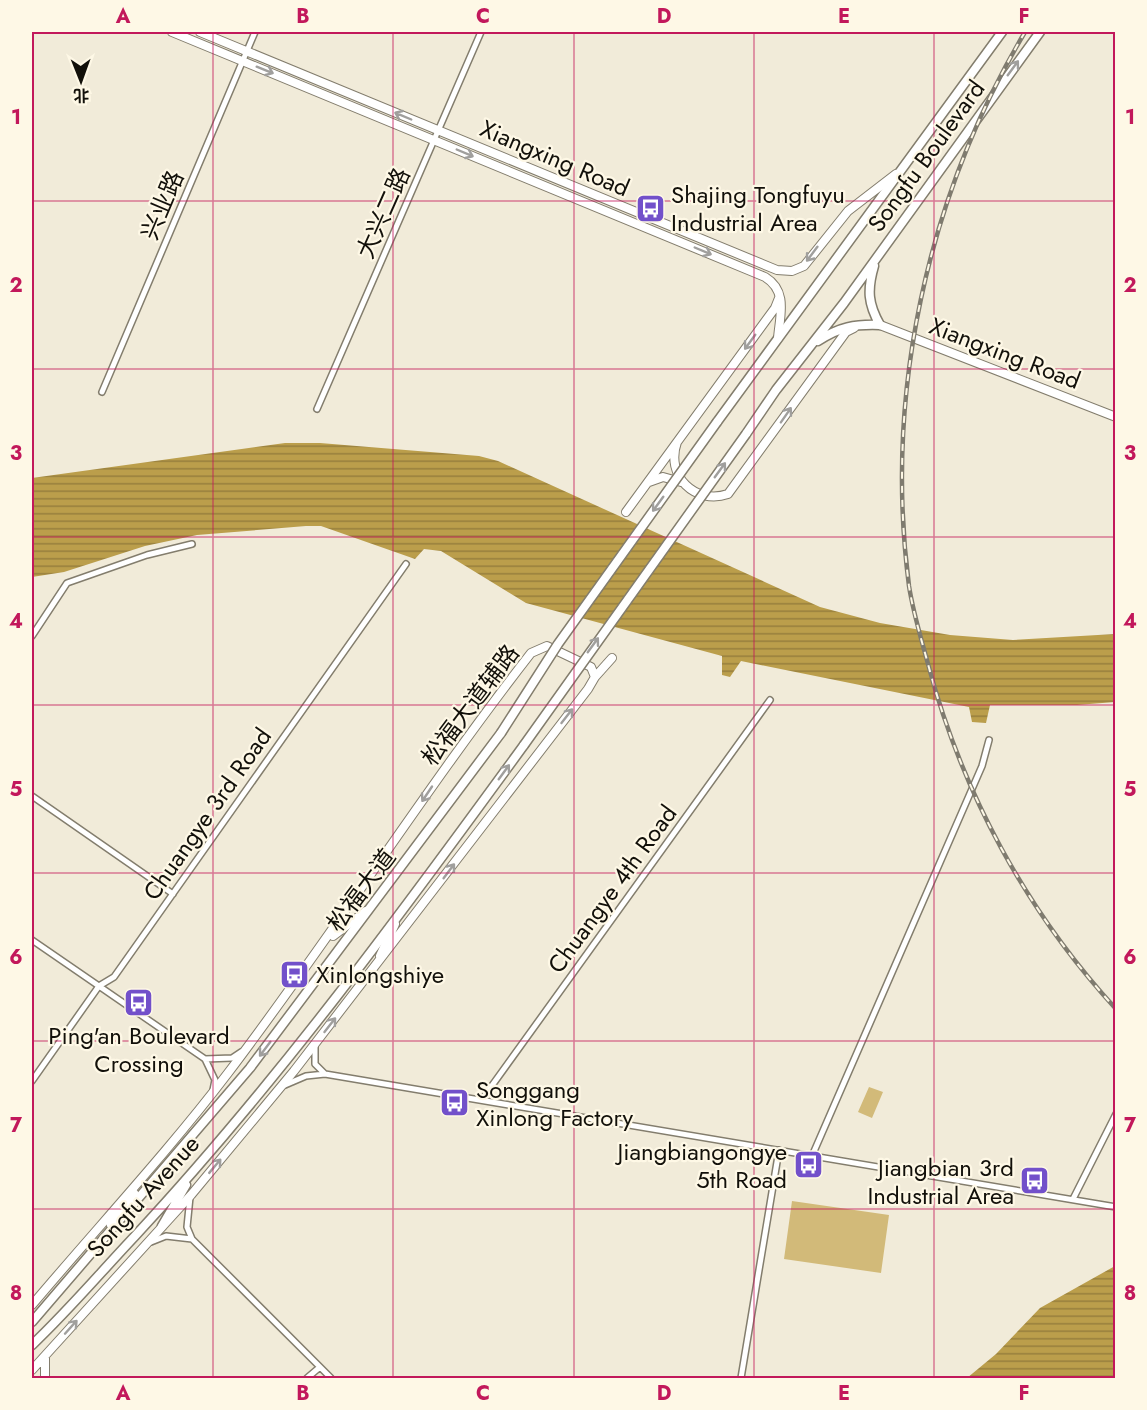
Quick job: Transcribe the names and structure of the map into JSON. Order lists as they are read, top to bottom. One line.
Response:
{"streets":{"main road":["Songfu Boulevard","Xiangxing Road","松福大道辅路","松福大道","Songfu Avenue"],"street":["兴业路","大兴二路","Chuangye 3rd Road","Chuangye 4th Road"]},"crossings":[["Songfu Boulevard","Xiangxing Road"],["Songfu Boulevard","松福大道"],["Xiangxing Road","兴业路"],["Xiangxing Road","大兴二路"],["松福大道辅路","松福大道"],["松福大道辅路","Songfu Avenue"],["松福大道","Songfu Avenue"]],"places":{"bus stop":["Shajing Tongfuyu Industrial Area","Xinlongshiye","Ping'an Boulevard Crossing","Songgang Xinlong Factory","Jiangbiangongye 5th Road","Jiangbian 3rd Industrial Area"]},"north":"bottom","grid":{"columns":["A","B","C","D","E","F"],"rows":["1","2","3","4","5","6","7","8"]}}
